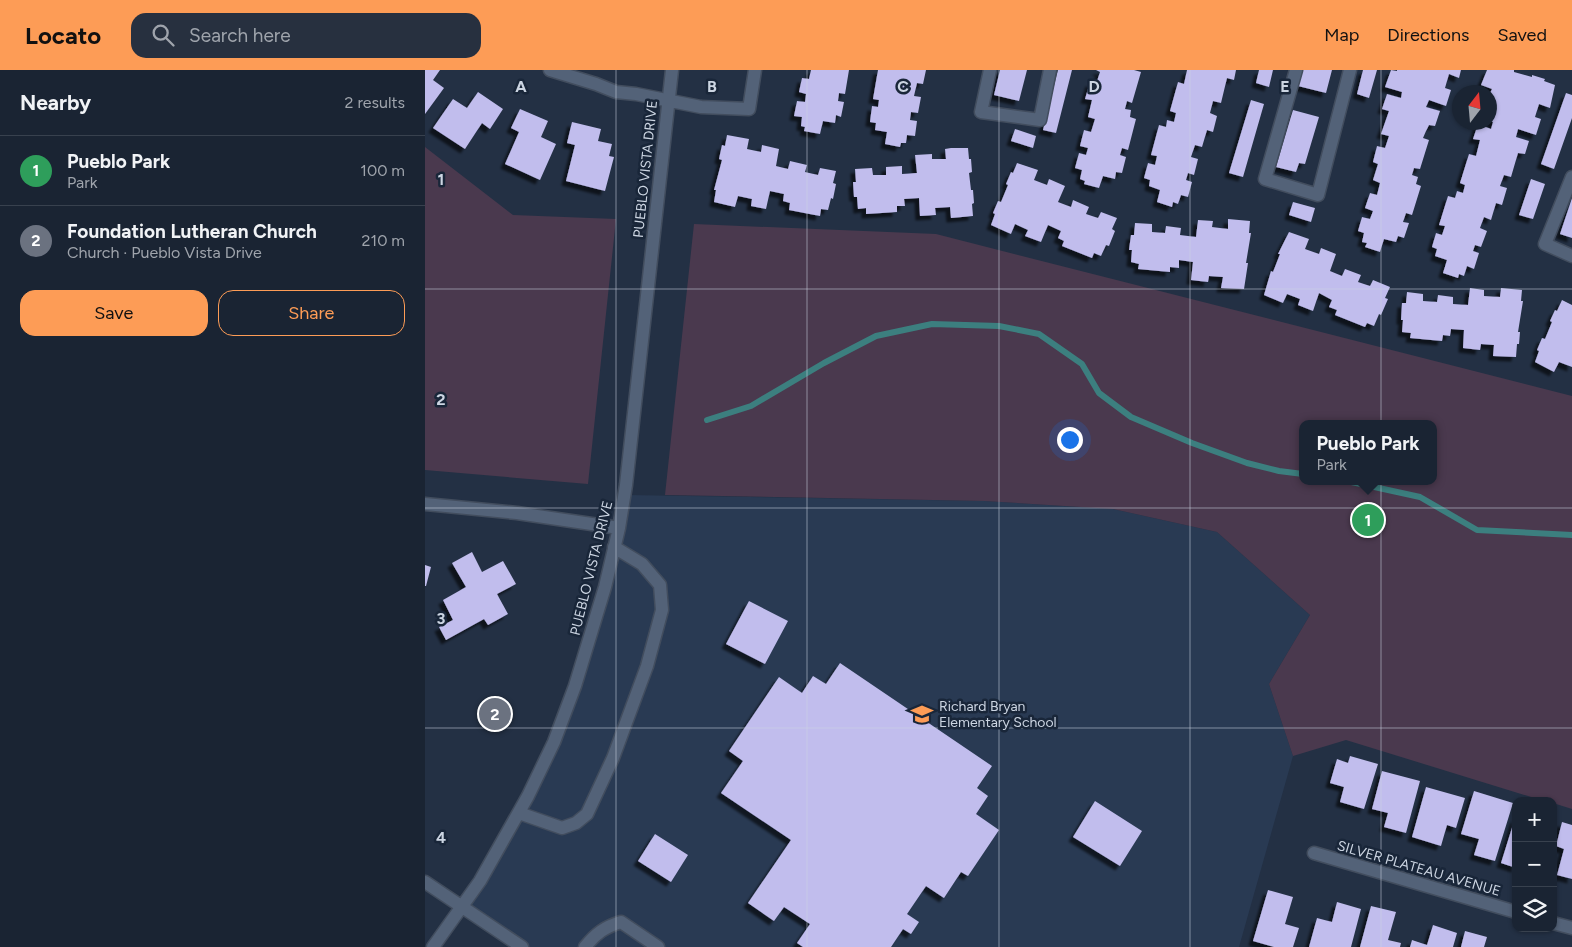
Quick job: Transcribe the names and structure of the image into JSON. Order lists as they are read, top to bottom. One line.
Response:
{"streets":{"street":["PUEBLO VISTA DRIVE","SILVER PLATEAU AVENUE"]},"places":{"school or university":["Richard Bryan Elementary School"]},"north":"top","page":{"header":"Locato","search":"Search here","nav":["Map","Directions","Saved"],"heading":["Nearby","2 results"],"list":[{"mark":"1","name":"Pueblo Park","note":"Park","value":"100 m"},{"mark":"2","name":"Foundation Lutheran Church","note":"Church · Pueblo Vista Drive","value":"210 m"}],"buttons":["Save","Share"],"popup":["Pueblo Park","Park"],"pins":["1","2"],"map_buttons":["+","−"]},"grid":{"columns":["A","B","C","D","E"],"rows":["1","2","3","4"]}}
